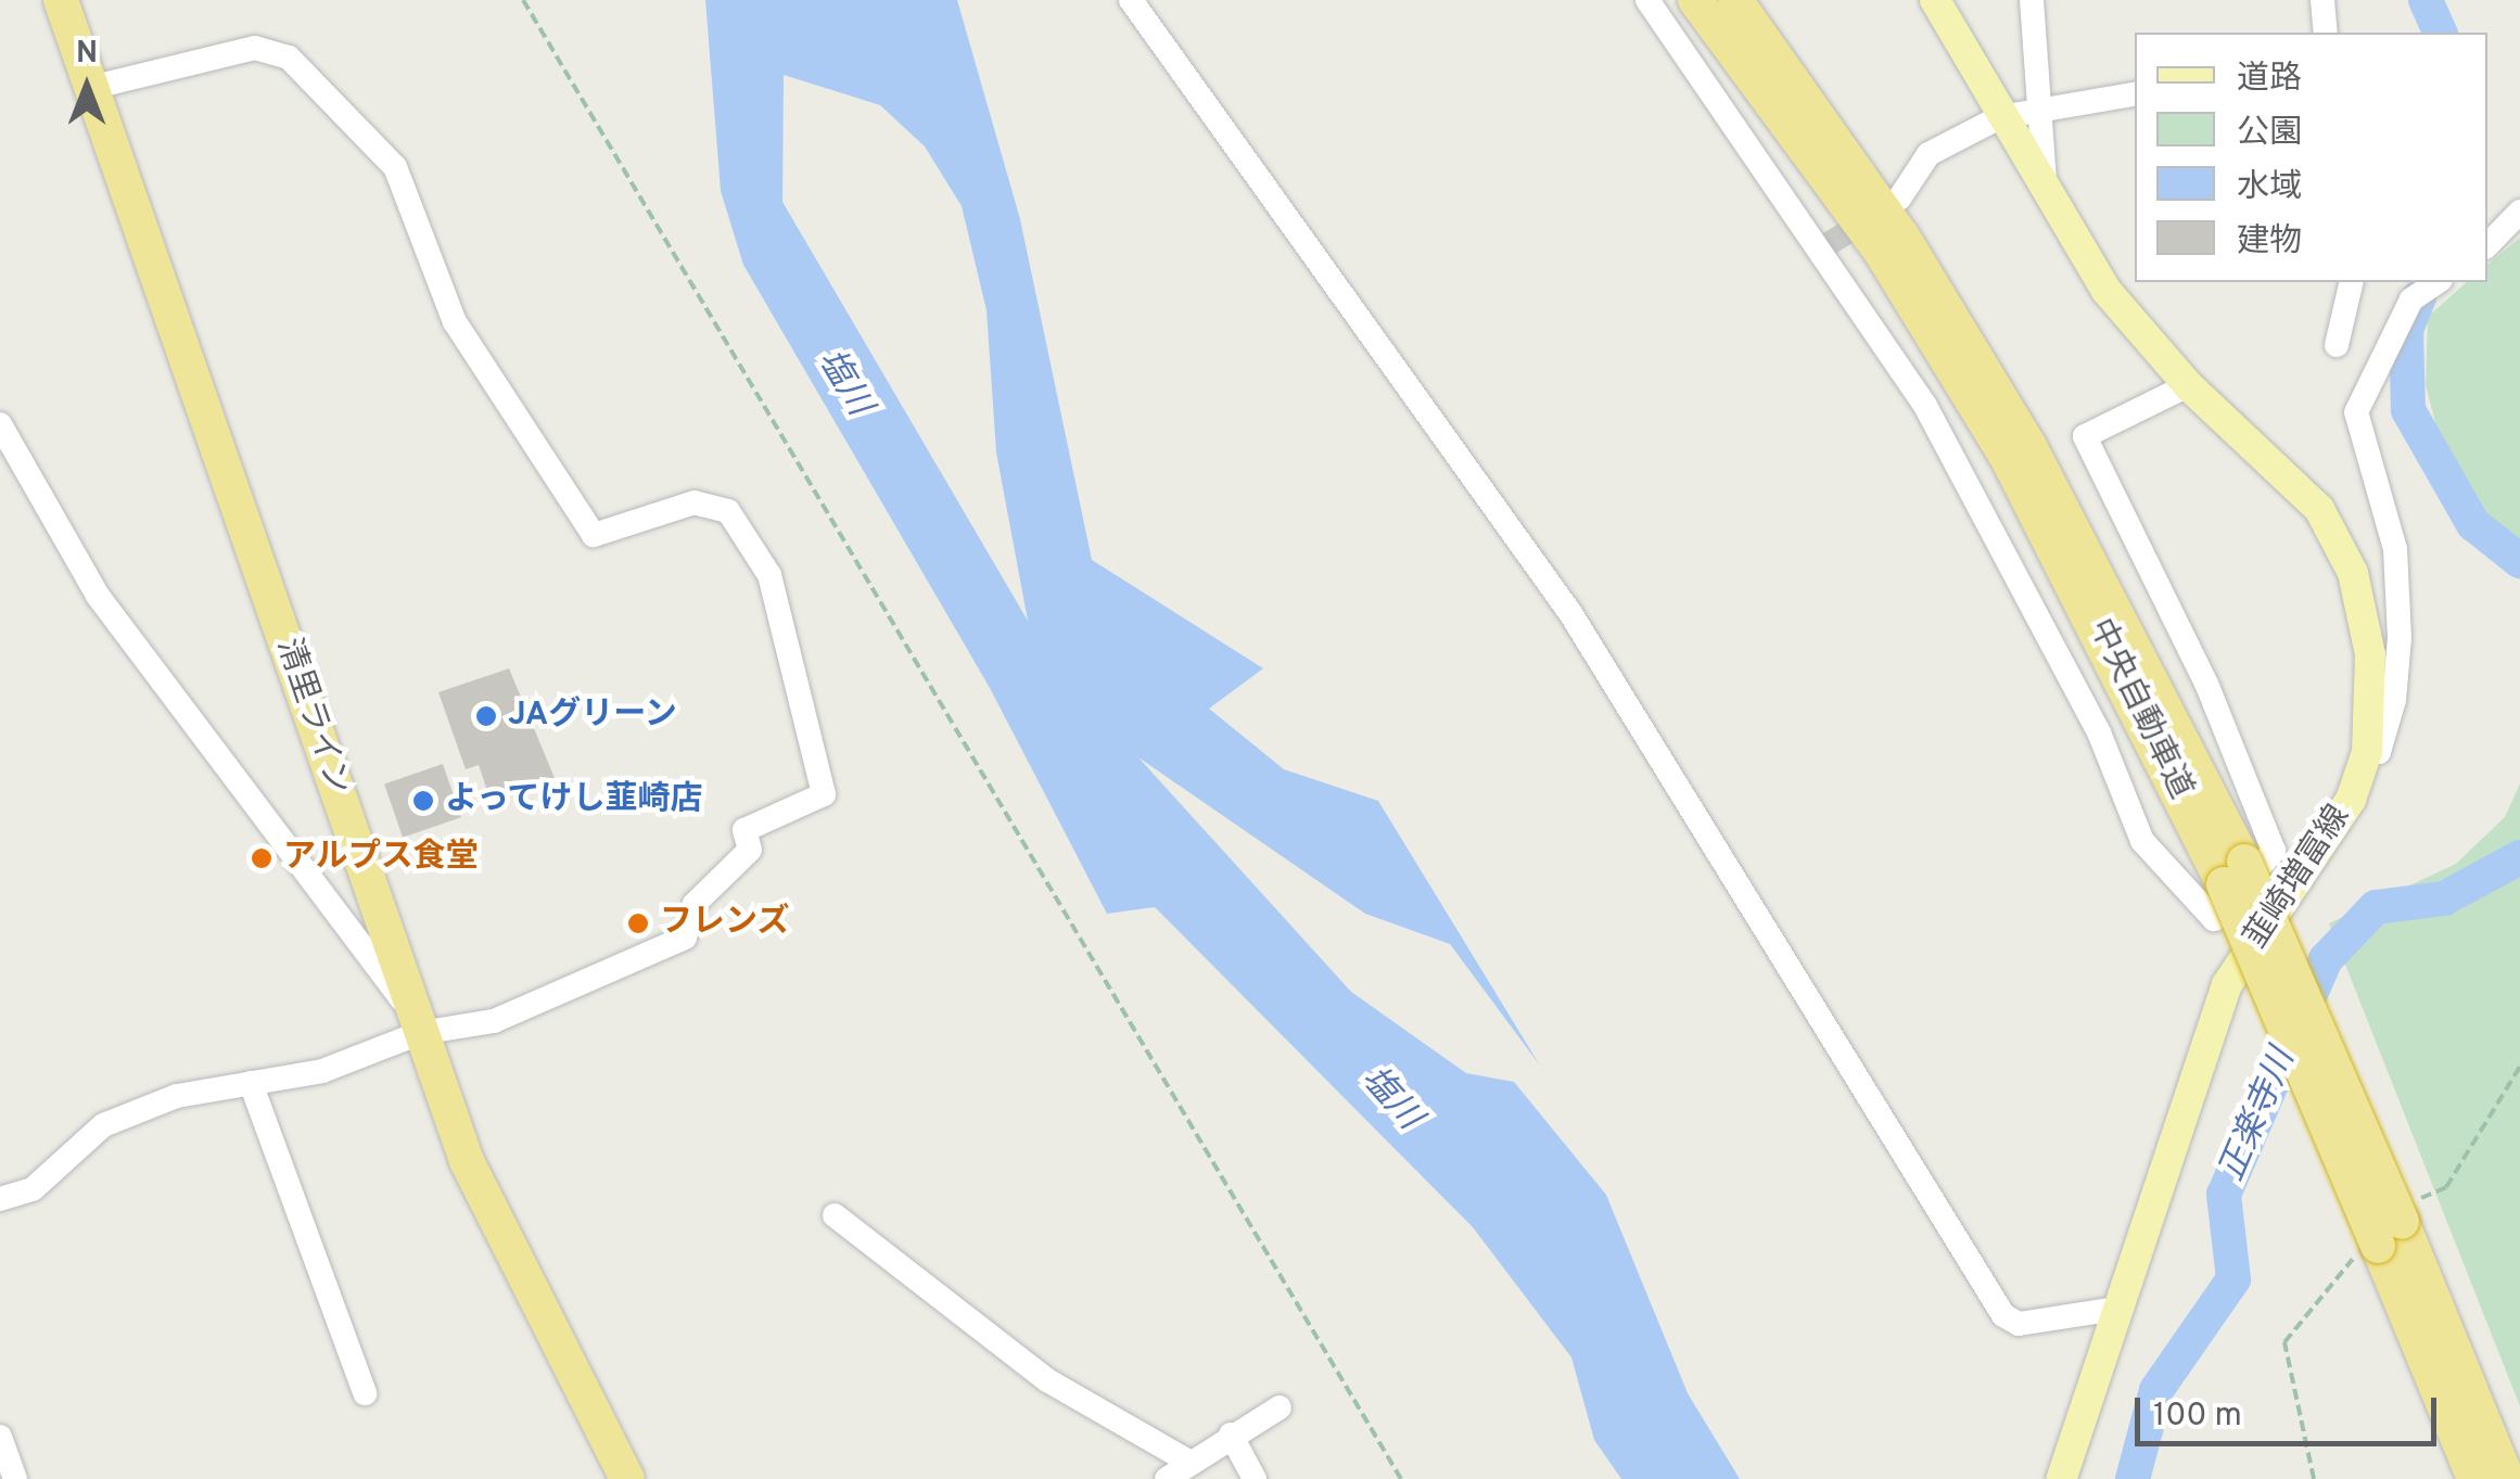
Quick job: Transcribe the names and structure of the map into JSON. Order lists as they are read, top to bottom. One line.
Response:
{"streets":{"highway":["中央自動車道","清里ライン"],"main road":["韮崎増富線"]},"water":["塩川","正楽寺川"],"places":["JAグリーン","よってけし韮崎店","アルプス食堂","フレンズ"],"legend":["道路","公園","水域","建物"],"scale_bar":"100 m","north":"top"}
